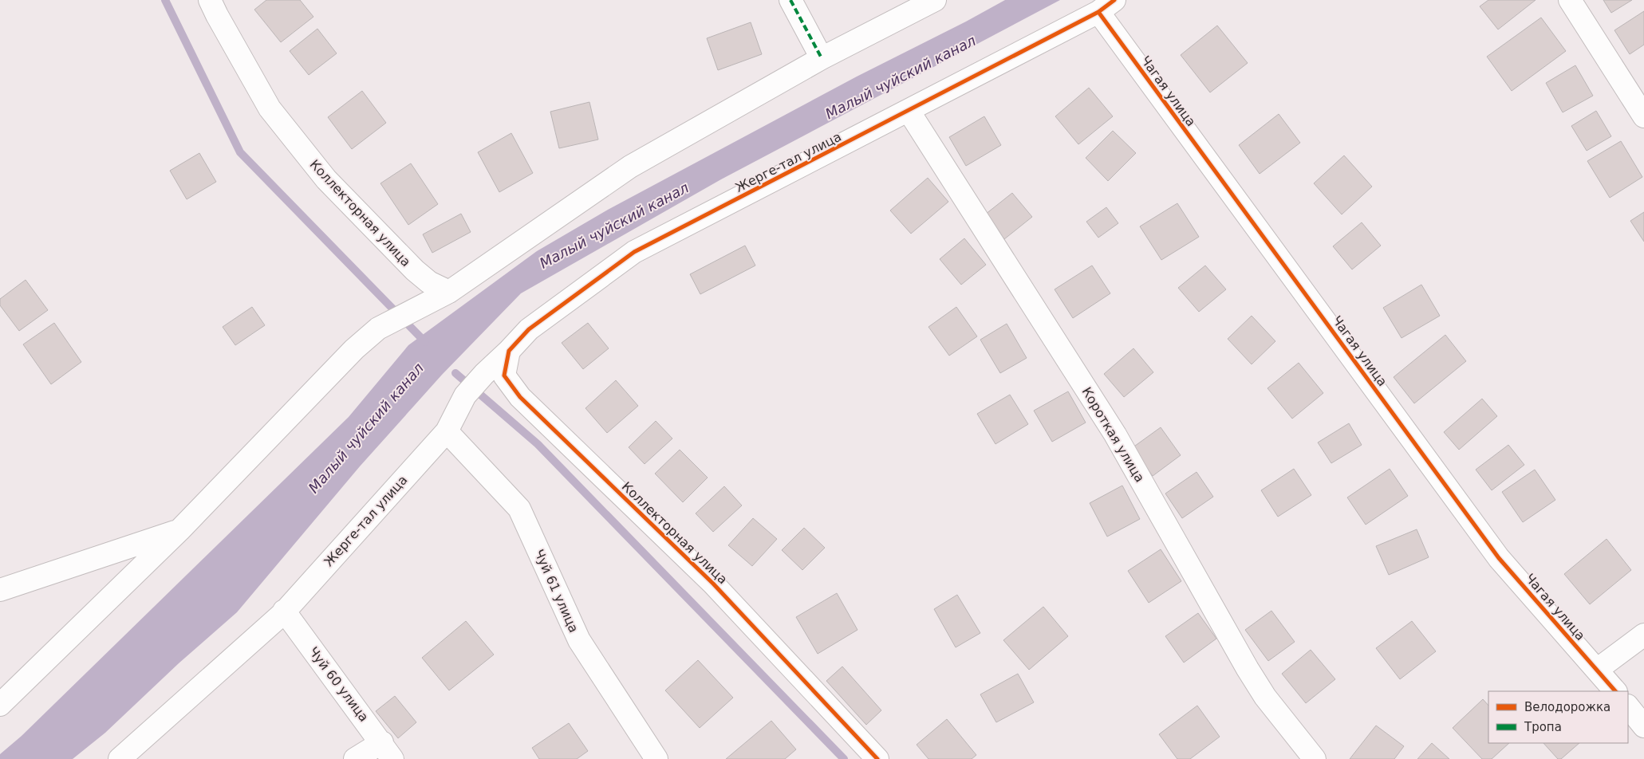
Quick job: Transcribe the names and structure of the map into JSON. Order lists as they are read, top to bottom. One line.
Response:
{"streets":{"street":["Чагая улица","Жерге-тал улица","Коллекторная улица","Короткая улица","Чуй 61 улица","Чуй 60 улица"]},"crossings":[["Чагая улица","Жерге-тал улица"],["Жерге-тал улица","Коллекторная улица"],["Жерге-тал улица","Короткая улица"],["Жерге-тал улица","Чуй 61 улица"],["Жерге-тал улица","Чуй 60 улица"]],"water":["Малый чуйский канал"],"legend":["Велодорожка","Тропа"]}
